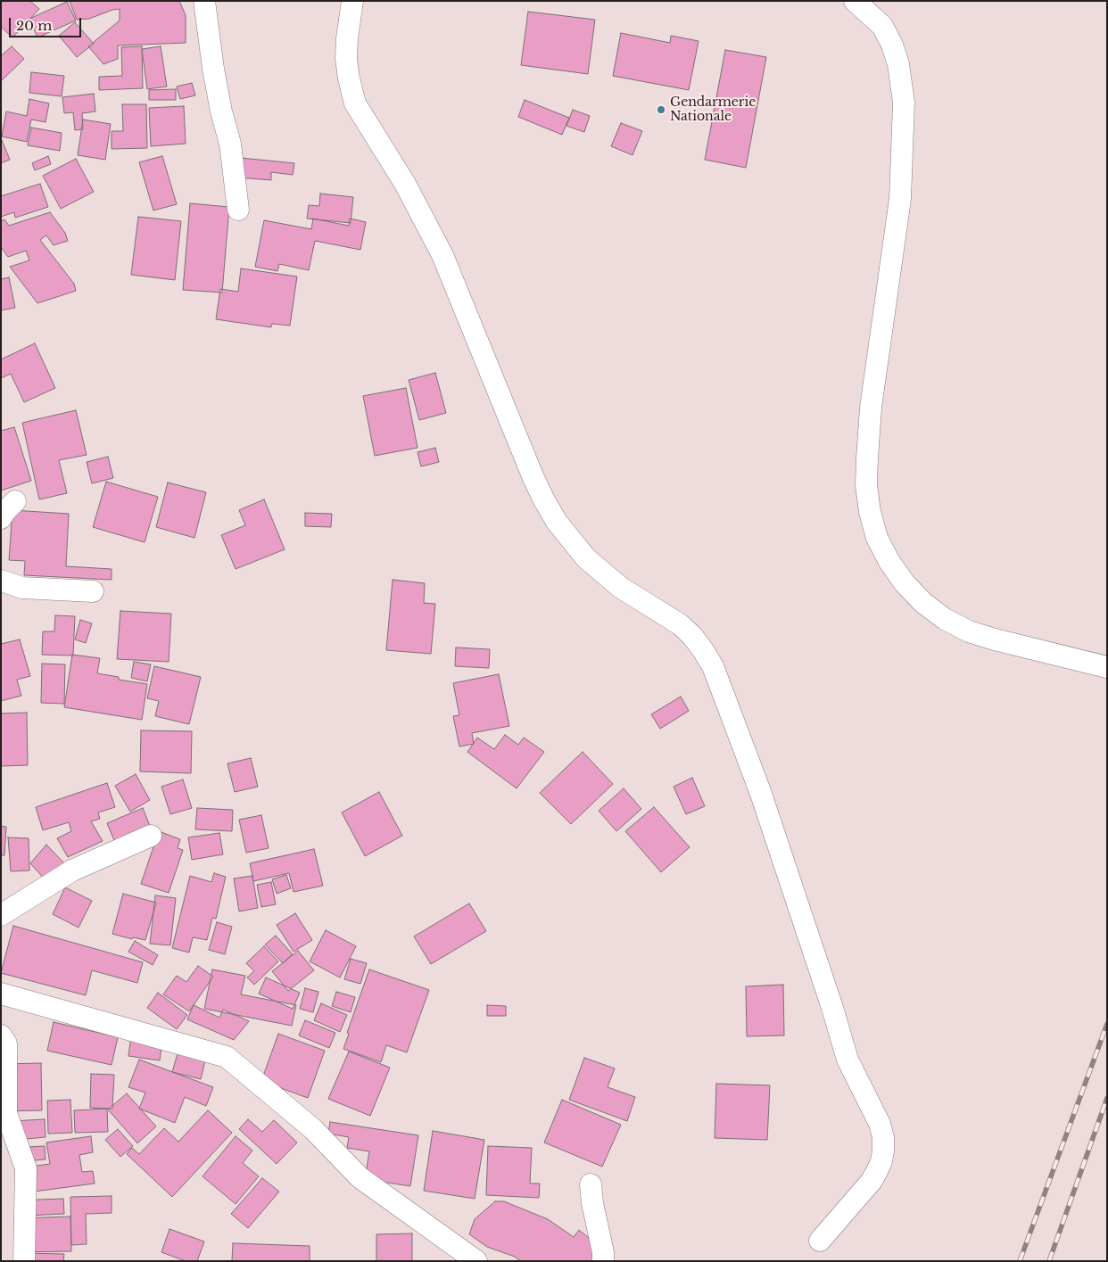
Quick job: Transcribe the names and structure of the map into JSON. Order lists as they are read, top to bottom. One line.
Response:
{"places":["Gendarmerie Nationale"],"scale_bar":"20 m"}
